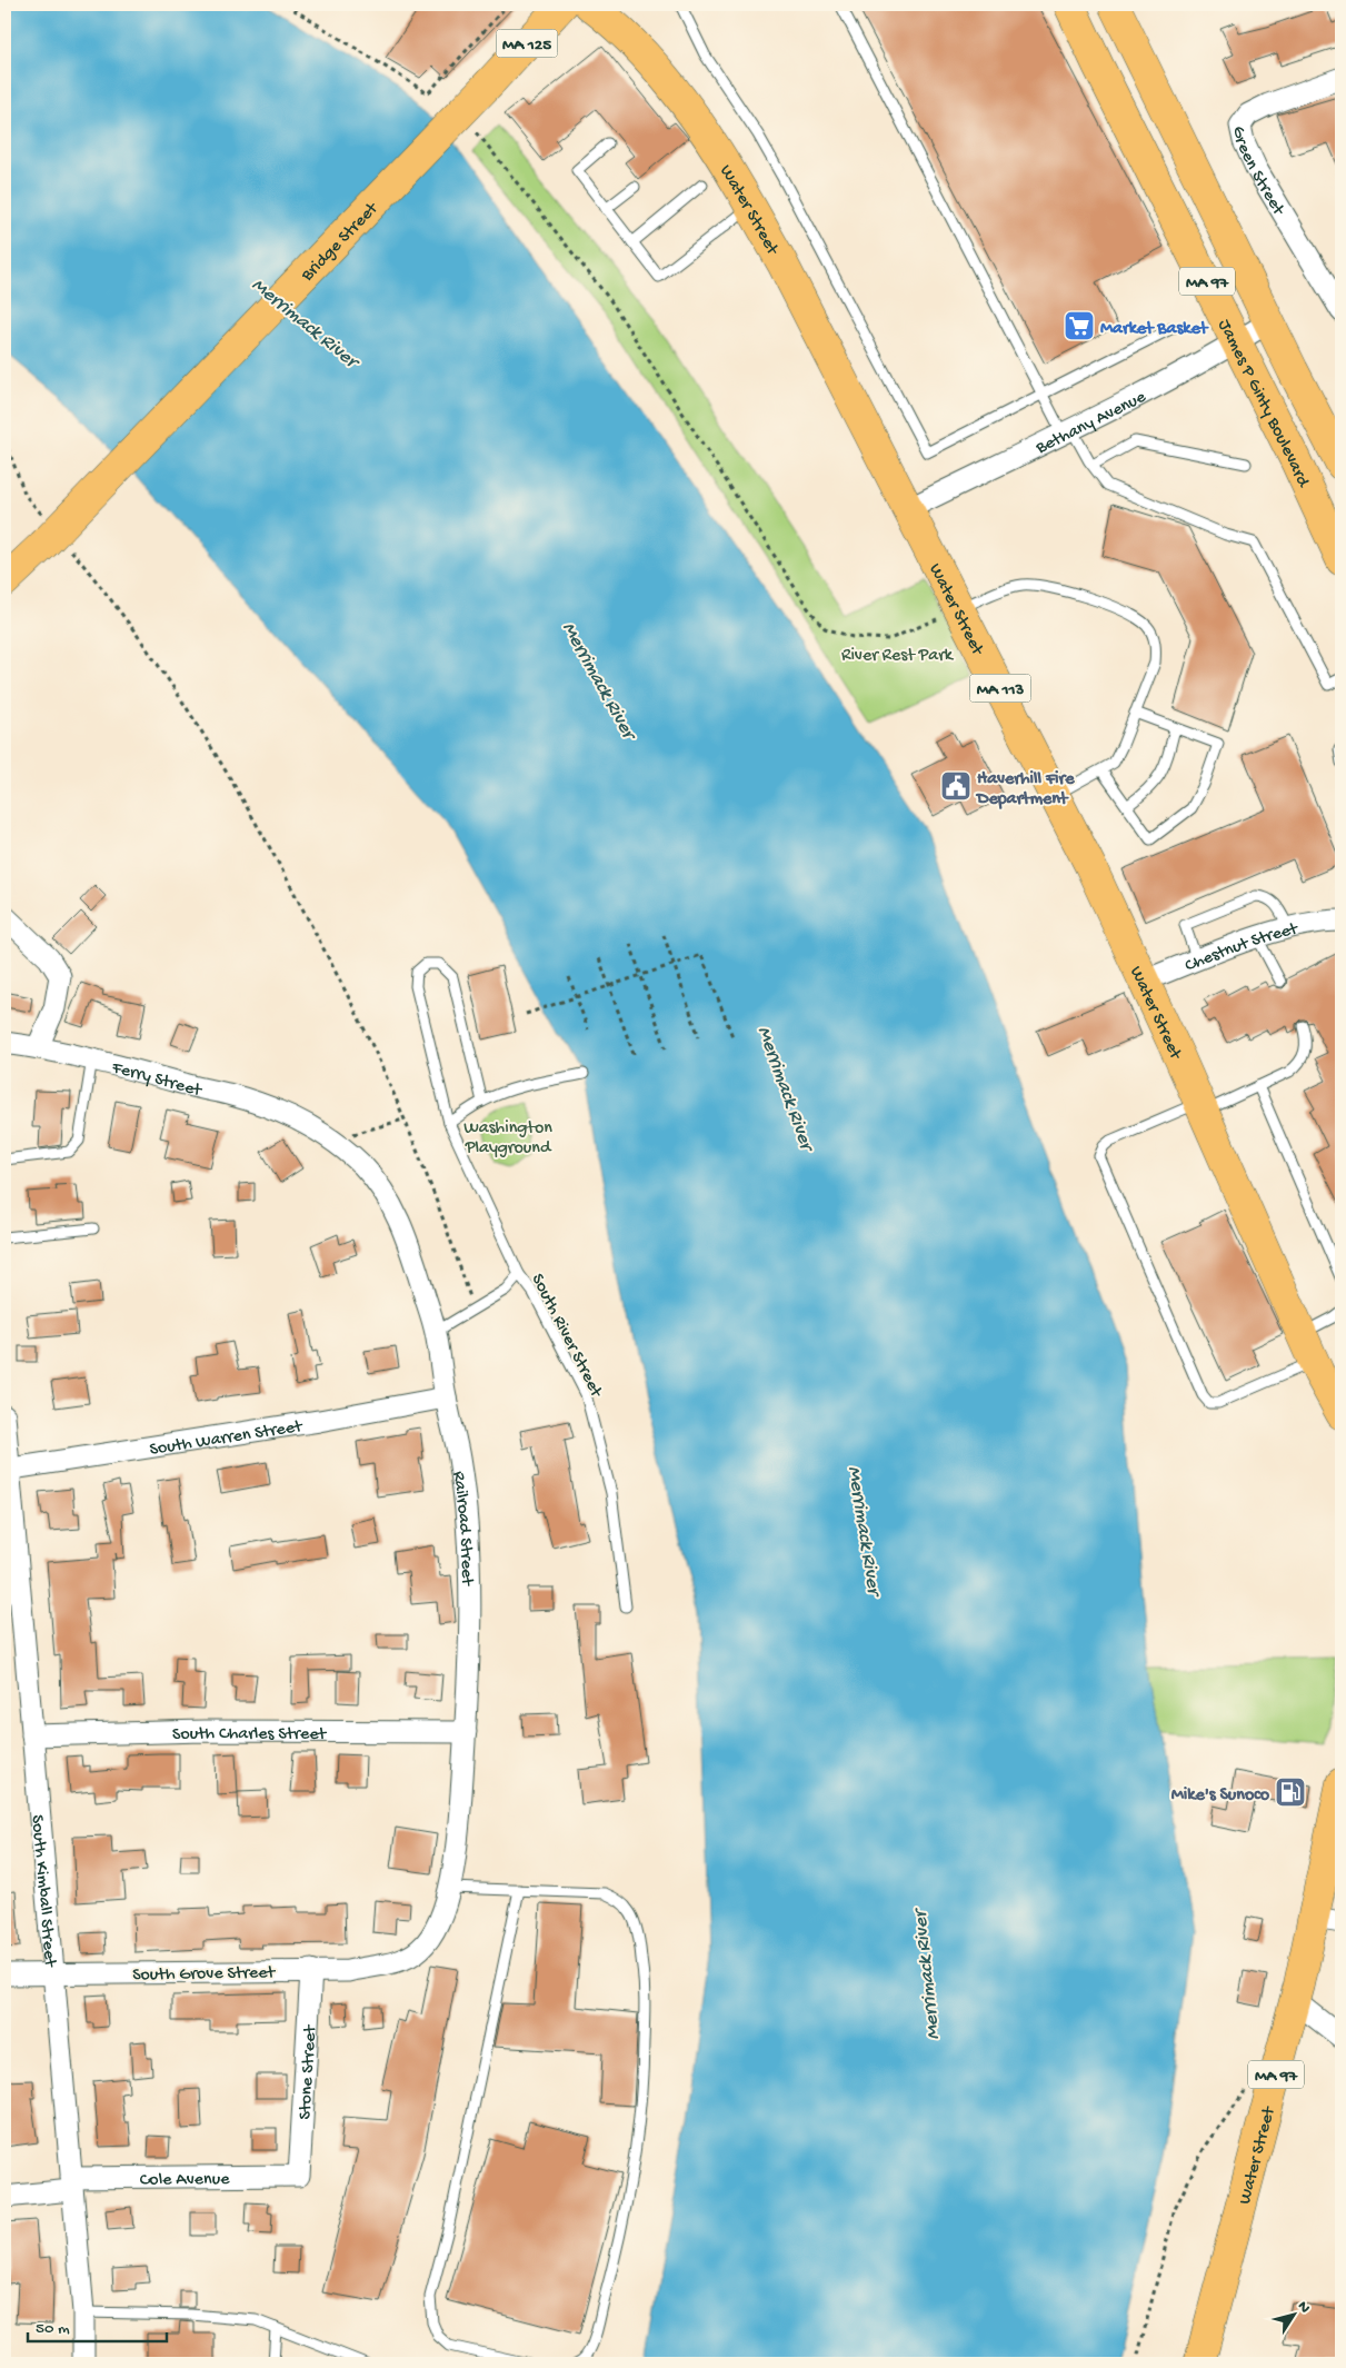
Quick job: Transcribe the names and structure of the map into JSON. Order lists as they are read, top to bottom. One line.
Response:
{"streets":{"main road":["MA 125","Water Street","Bridge Street","MA 97","James P Ginty Boulevard","MA 113"],"street":["Green Street","Bethany Avenue","Chestnut Street","Ferry Street","South Warren Street","Railroad Street","South Charles Street","South Kimball Street","South Grove Street","Stone Street","Cole Avenue"],"lane":["South River Street"]},"crossings":[["MA 125","Bridge Street"],["Water Street","Bethany Avenue"],["Water Street","Chestnut Street"],["James P Ginty Boulevard","Bethany Avenue"],["Ferry Street","Railroad Street"],["South Warren Street","Railroad Street"],["South Warren Street","South Kimball Street"],["Railroad Street","South Charles Street"],["Railroad Street","South Grove Street"],["South Charles Street","South Kimball Street"],["South Kimball Street","South Grove Street"],["South Kimball Street","Cole Avenue"],["South Grove Street","Stone Street"],["Stone Street","Cole Avenue"]],"water":["Merrimack River"],"parks":["River Rest Park","Washington Playground"],"places":{"supermarket":["Market Basket"],"public building":["Haverhill Fire Department"],"fuel station":["Mike's Sunoco"]},"scale_bar":"50 m","north":"top right"}
